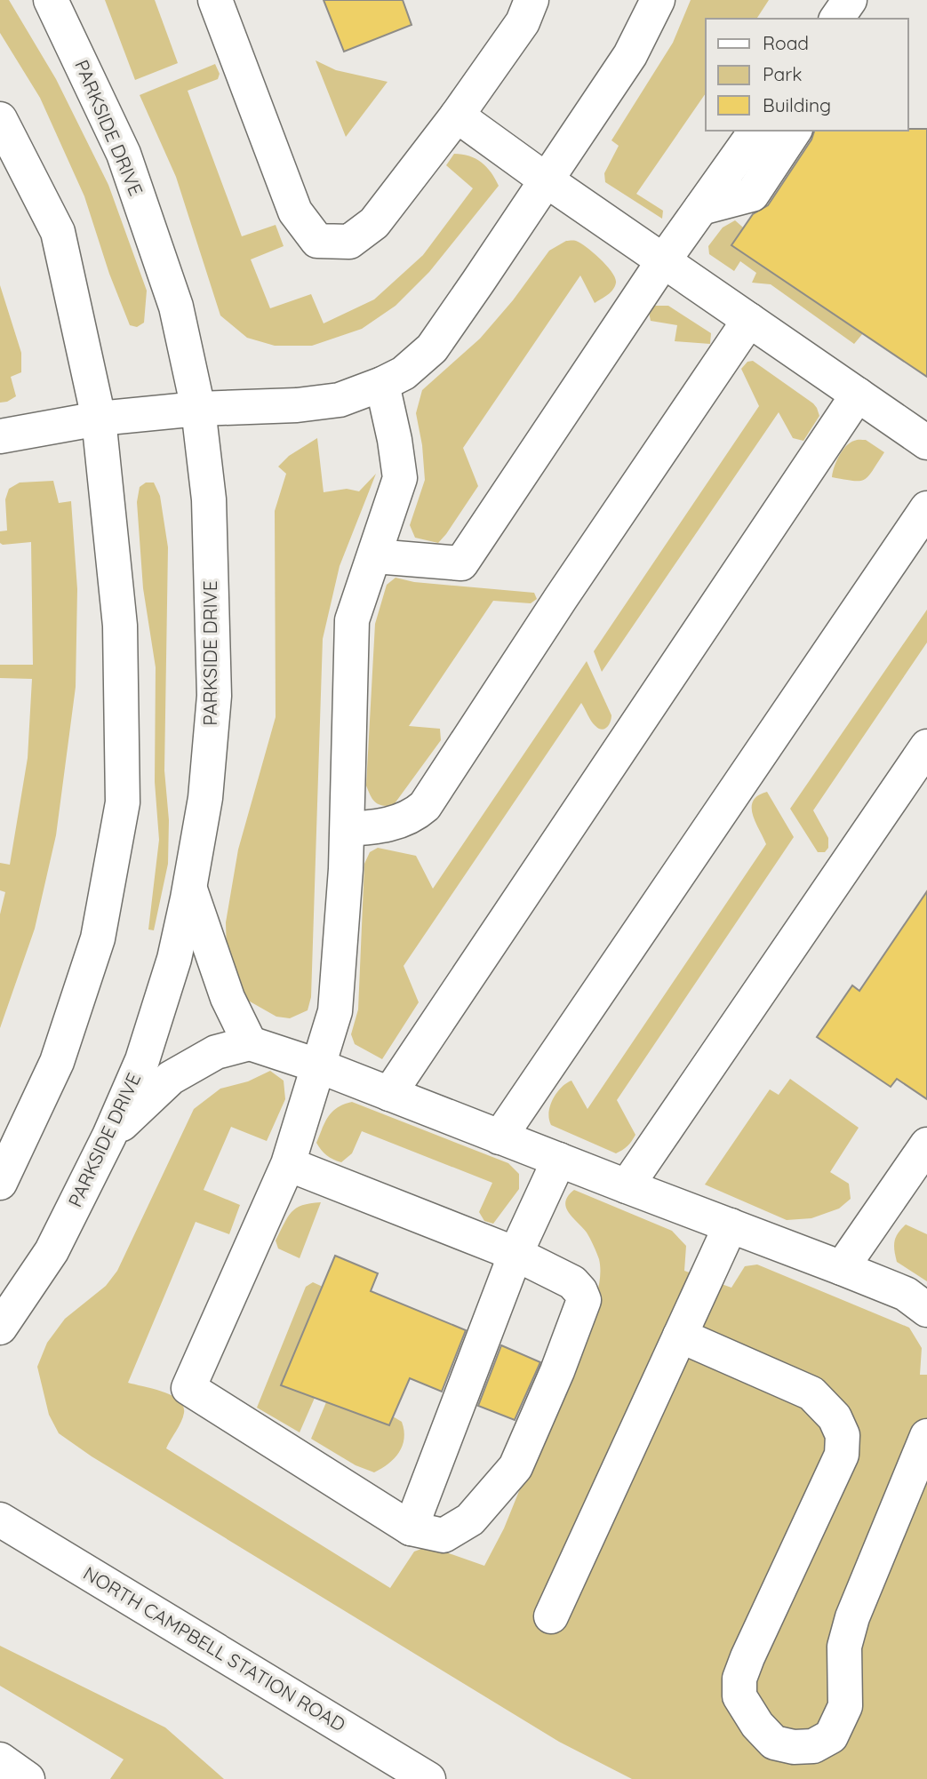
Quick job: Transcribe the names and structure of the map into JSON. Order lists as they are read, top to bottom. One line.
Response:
{"streets":{"street":["PARKSIDE DRIVE","NORTH CAMPBELL STATION ROAD"]},"legend":["Road","Park","Building"]}
